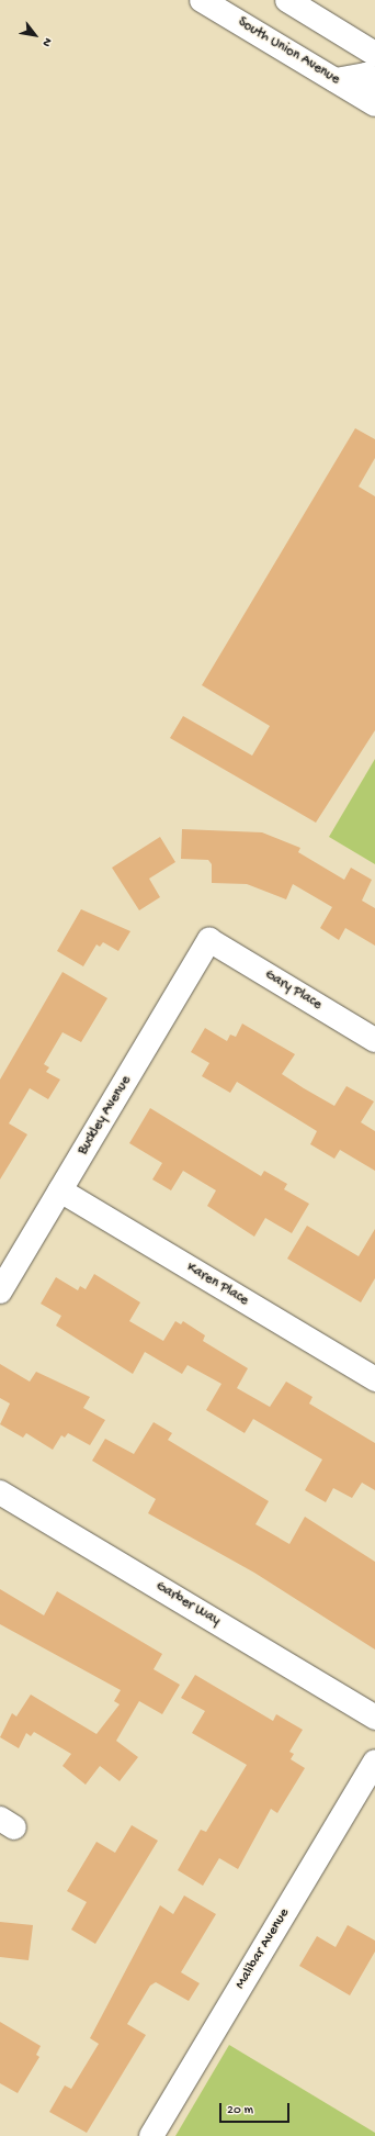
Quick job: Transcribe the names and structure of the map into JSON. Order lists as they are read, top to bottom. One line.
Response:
{"streets":{"street":["South Union Avenue","Gary Place","Buckley Avenue","Karen Place","Garber Way","Malibar Avenue"]},"crossings":[["Gary Place","Buckley Avenue"],["Buckley Avenue","Karen Place"]],"scale_bar":"20 m","north":"bottom right"}
